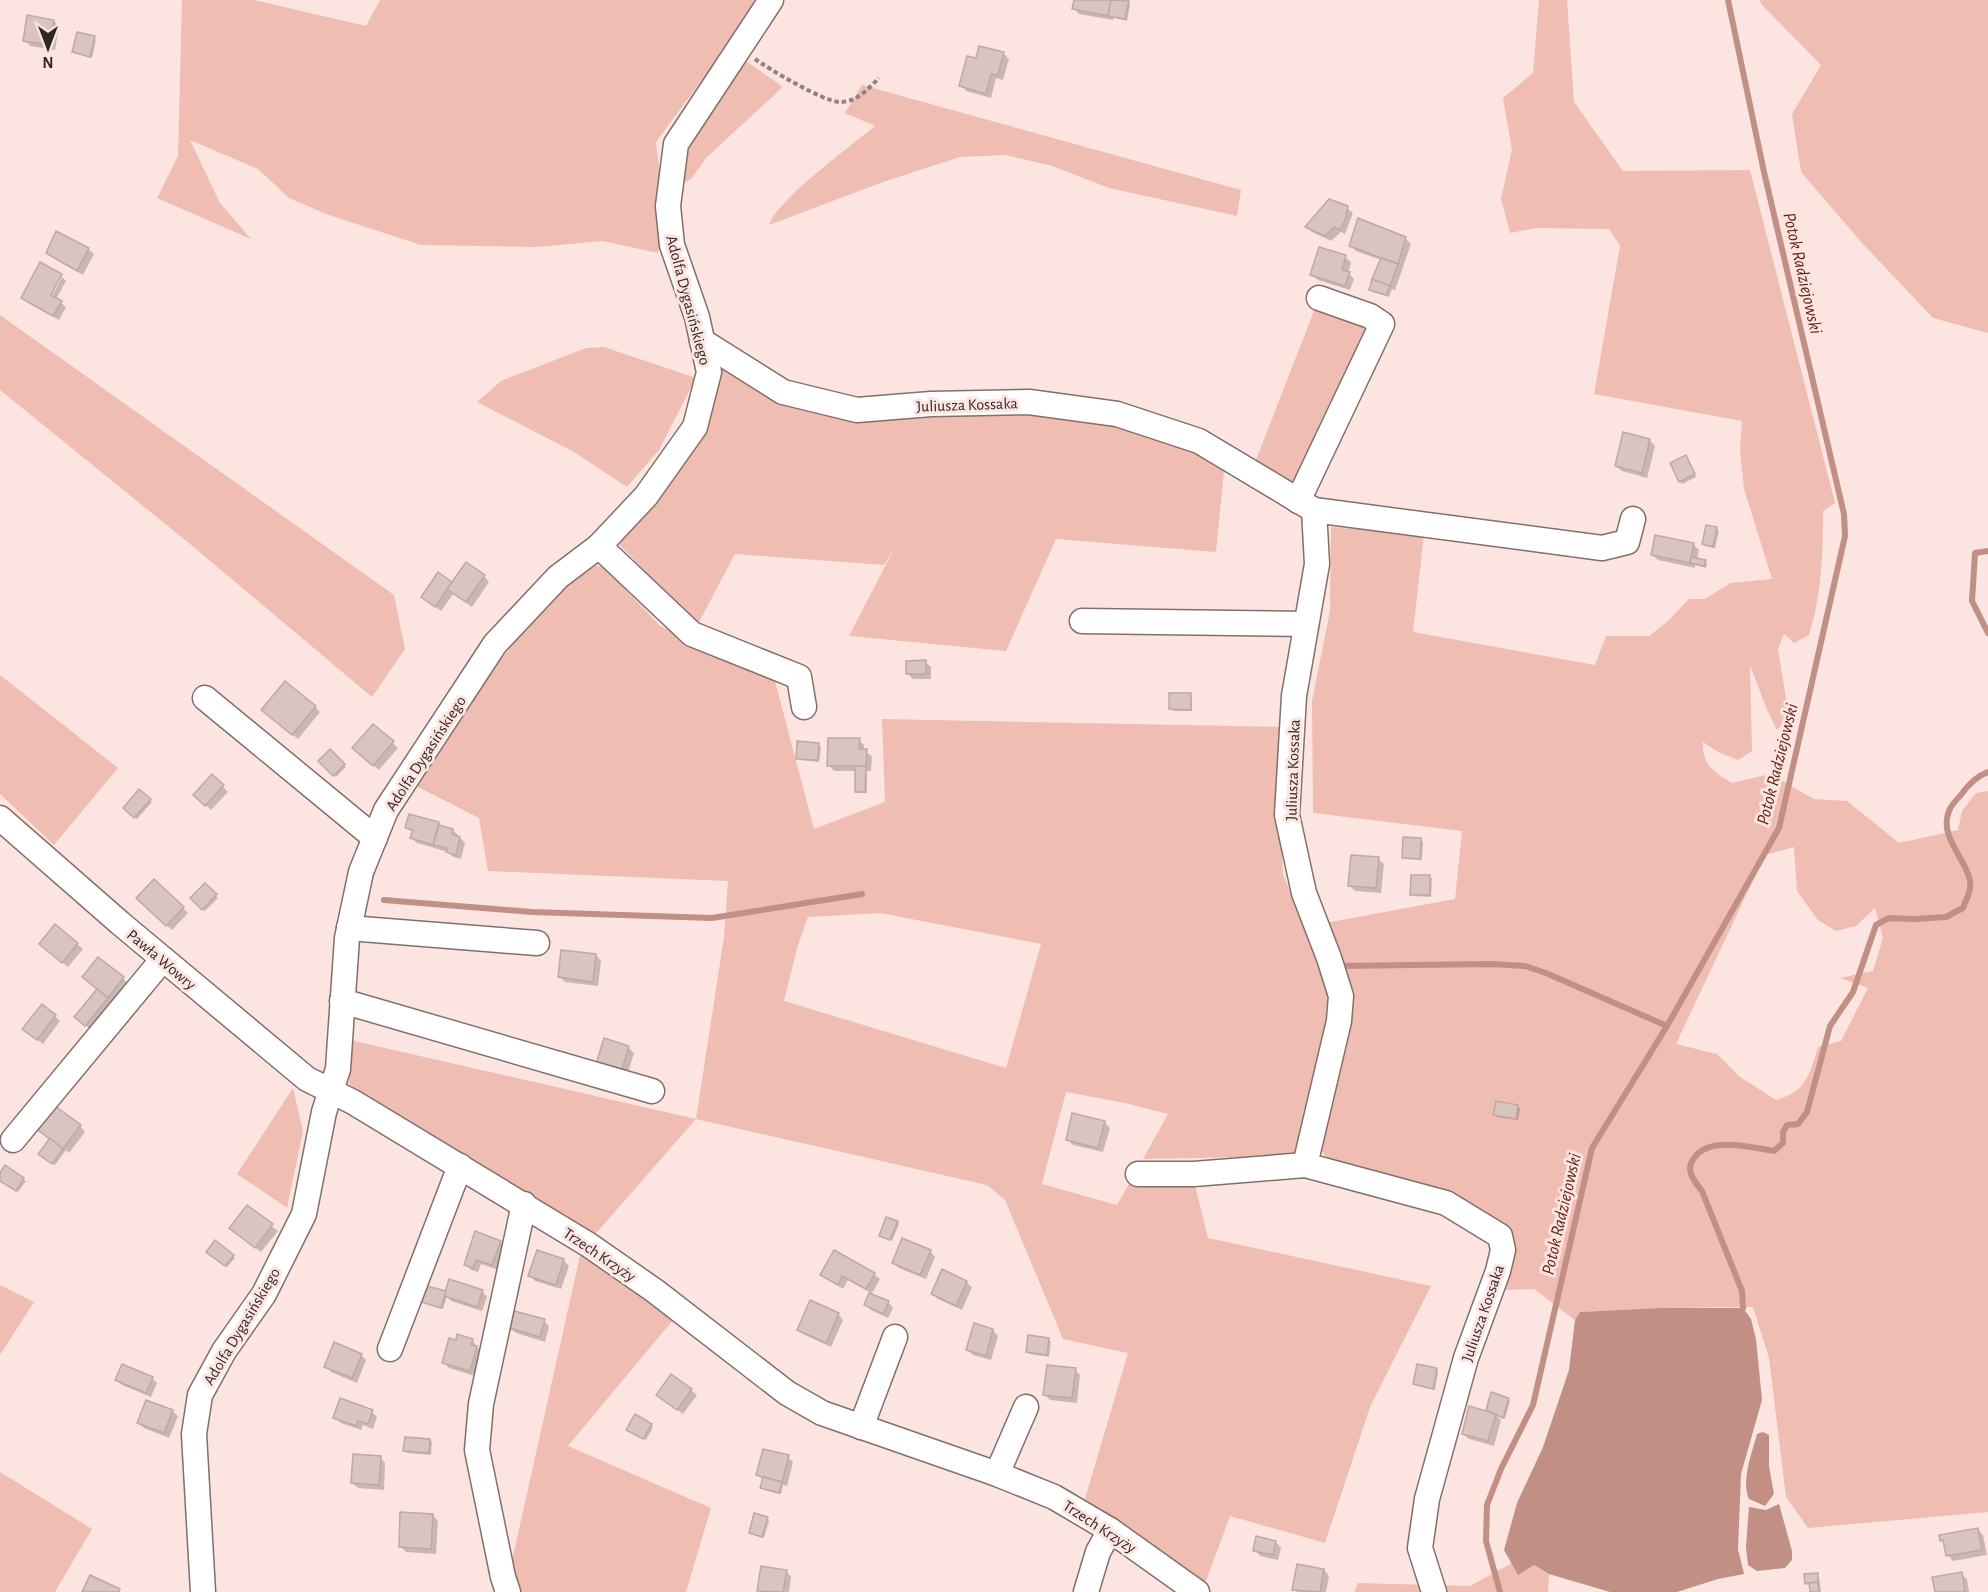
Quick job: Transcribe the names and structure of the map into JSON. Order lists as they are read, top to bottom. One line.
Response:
{"streets":{"street":["Adolfa Dygasińskiego","Juliusza Kossaka","Pawła Wowry","Trzech Krzyży"]},"crossings":[["Adolfa Dygasińskiego","Juliusza Kossaka"],["Adolfa Dygasińskiego","Pawła Wowry"],["Adolfa Dygasińskiego","Trzech Krzyży"],["Pawła Wowry","Trzech Krzyży"]],"water":["Potok Radziejowski"],"north":"bottom"}
